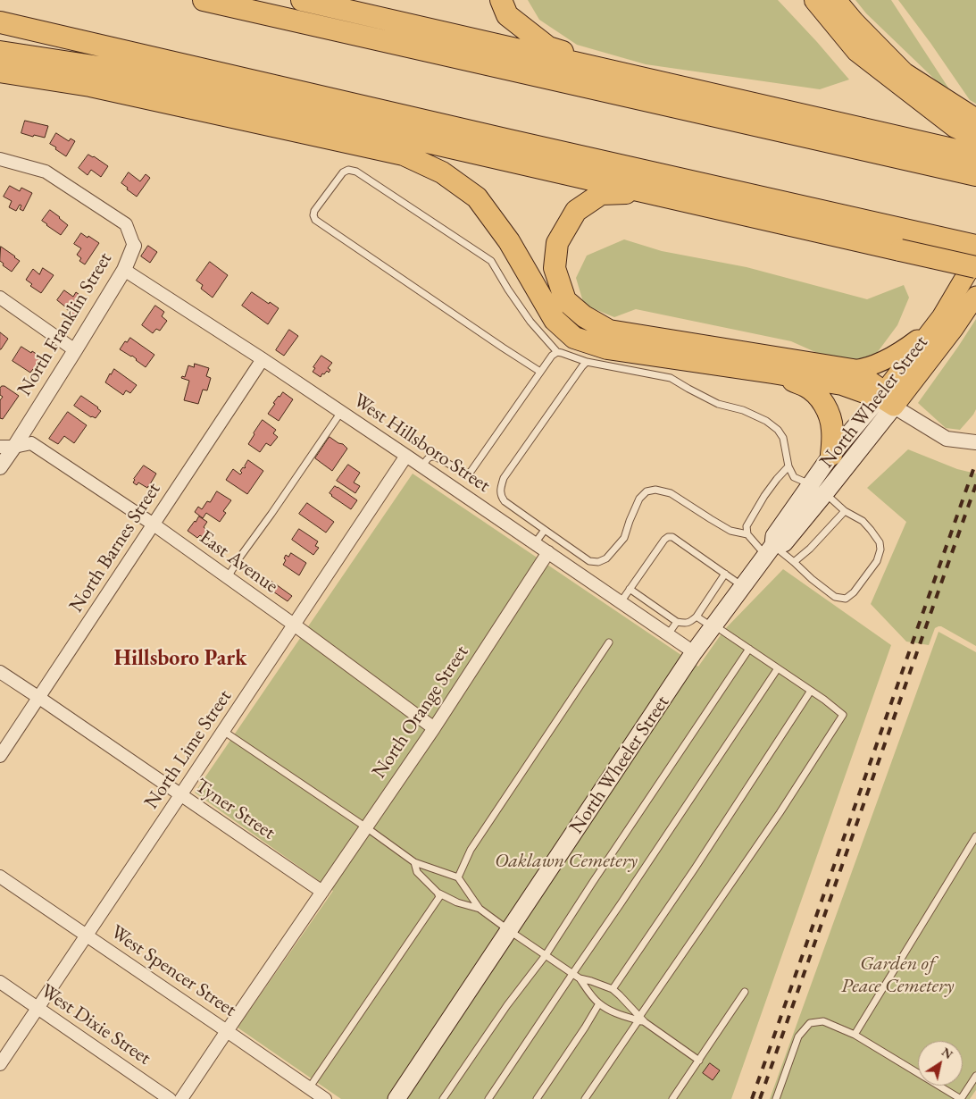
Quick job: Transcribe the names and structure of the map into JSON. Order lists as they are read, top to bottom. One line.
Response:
{"streets":{"main road":["North Wheeler Street"],"street":["North Franklin Street","West Hillsboro Street","North Barnes Street","East Avenue","North Orange Street","North Lime Street","Tyner Street","West Spencer Street","West Dixie Street"]},"crossings":[["North Franklin Street","West Hillsboro Street"],["North Franklin Street","East Avenue"],["North Wheeler Street","West Hillsboro Street"],["West Hillsboro Street","North Barnes Street"],["West Hillsboro Street","North Orange Street"],["West Hillsboro Street","North Lime Street"],["North Barnes Street","East Avenue"],["North Barnes Street","Tyner Street"],["East Avenue","North Orange Street"],["East Avenue","North Lime Street"],["North Orange Street","Tyner Street"],["North Lime Street","Tyner Street"],["North Lime Street","West Spencer Street"],["North Lime Street","West Dixie Street"]],"districts":["Hillsboro Park"],"parks":["Oaklawn Cemetery","Garden of Peace Cemetery"],"north":"top right"}
